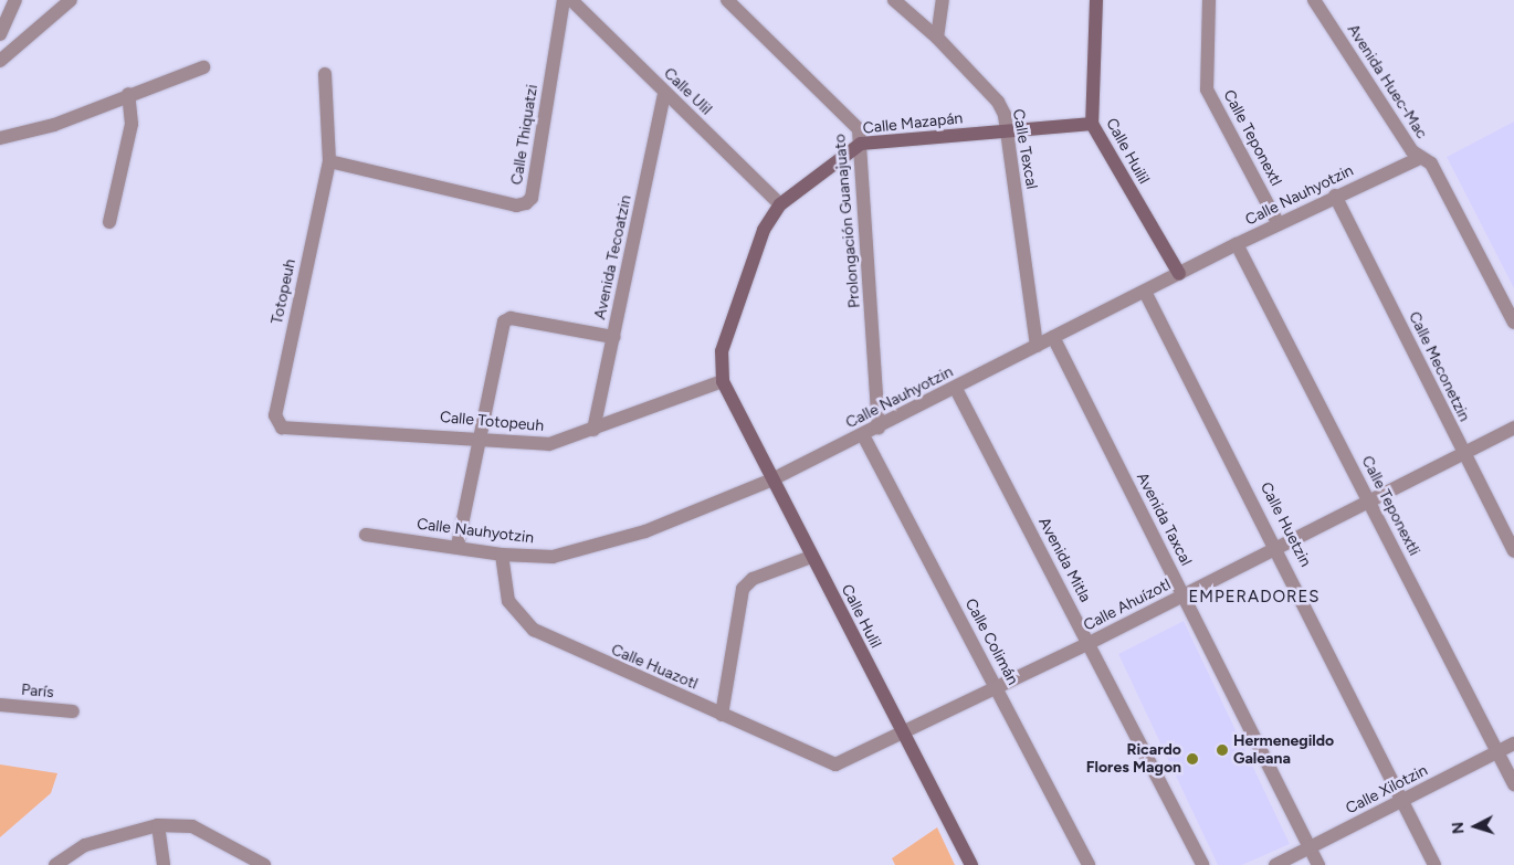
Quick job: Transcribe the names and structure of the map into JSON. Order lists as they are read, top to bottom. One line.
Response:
{"streets":{"street":["Avenida Huec-Mac","Calle Ulil","Calle Mazapán","Calle Thiquatzi","Calle Teponextl","Calle Texcal","Calle Huilil","Calle Nauhyotzin","Prolongación Guanajuato","Avenida Tecoatzin","Totopeuh","Calle Meconetzin","Calle Totopeuh","Calle Teponextli","Avenida Taxcal","Calle Huetzin","Avenida Mitla","Calle Ahuízotl","Calle Hulil","Calle Colimán","Calle Huazotl","París","Calle Xilotzin"]},"crossings":[["Avenida Huec-Mac","Calle Nauhyotzin"],["Calle Ulil","Calle Mazapán"],["Calle Ulil","Avenida Tecoatzin"],["Calle Mazapán","Calle Texcal"],["Calle Mazapán","Calle Huilil"],["Calle Mazapán","Prolongación Guanajuato"],["Calle Mazapán","Calle Totopeuh"],["Calle Mazapán","Calle Hulil"],["Calle Thiquatzi","Totopeuh"],["Calle Teponextl","Calle Nauhyotzin"],["Calle Texcal","Calle Nauhyotzin"],["Calle Huilil","Calle Nauhyotzin"],["Calle Nauhyotzin","Prolongación Guanajuato"],["Calle Nauhyotzin","Calle Meconetzin"],["Calle Nauhyotzin","Calle Teponextli"],["Calle Nauhyotzin","Avenida Taxcal"],["Calle Nauhyotzin","Calle Huetzin"],["Calle Nauhyotzin","Avenida Mitla"],["Calle Nauhyotzin","Calle Hulil"],["Calle Nauhyotzin","Calle Colimán"],["Calle Nauhyotzin","Calle Huazotl"],["Avenida Tecoatzin","Calle Totopeuh"],["Totopeuh","Calle Totopeuh"],["Calle Meconetzin","Calle Ahuízotl"],["Calle Totopeuh","Calle Hulil"],["Calle Teponextli","Calle Ahuízotl"],["Calle Teponextli","Calle Xilotzin"],["Avenida Taxcal","Calle Ahuízotl"],["Avenida Taxcal","Calle Xilotzin"],["Calle Huetzin","Calle Ahuízotl"],["Calle Huetzin","Calle Xilotzin"],["Avenida Mitla","Calle Ahuízotl"],["Calle Ahuízotl","Calle Hulil"],["Calle Ahuízotl","Calle Colimán"],["Calle Ahuízotl","Calle Huazotl"]],"districts":["EMPERADORES"],"places":["Hermenegildo Galeana","Ricardo Flores Magon"],"north":"left"}
